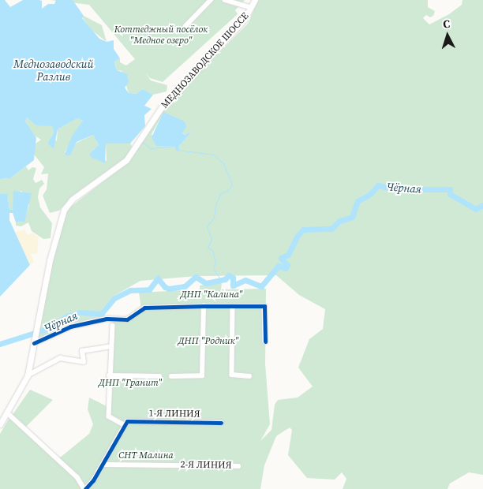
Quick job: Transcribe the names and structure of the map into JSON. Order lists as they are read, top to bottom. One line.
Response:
{"streets":{"main road":["МЕДНОЗАВОДСКОЕ ШОССЕ"],"street":["1-Я ЛИНИЯ","2-Я ЛИНИЯ"]},"water":["Меднозаводский Разлив","Чёрная"],"parks":["Коттеджный посёлок \"Медное озеро\"","ДНП \"Калина\"","ДНП \"Родник\"","ДНП \"Гранит\"","СНТ Малина"],"north":"top"}
